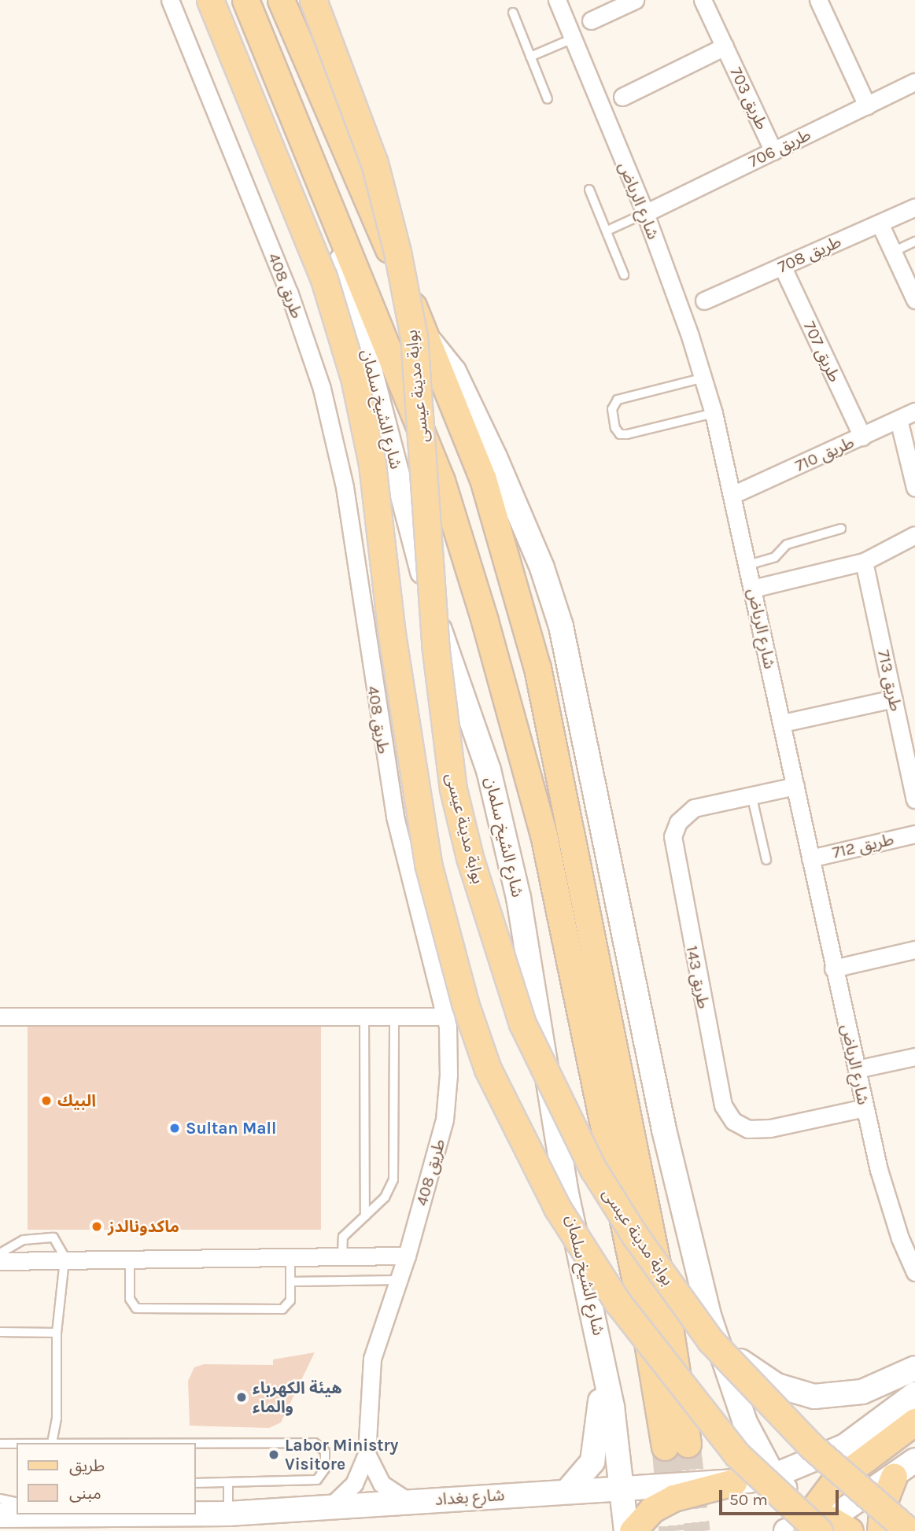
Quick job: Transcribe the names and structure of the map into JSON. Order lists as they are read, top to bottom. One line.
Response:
{"streets":{"main road":["بوابة مدينة عيسى","شارع الشيخ سلمان","شارع بغداد"],"street":["طريق 703","طريق 706","شارع الرياض","طريق 708","طريق 408","طريق 707","طريق 710","طريق 713","طريق 712","طريق 143"]},"crossings":[["طريق 703","طريق 706"],["طريق 706","شارع الرياض"],["شارع الرياض","طريق 710"],["شارع الرياض","طريق 712"],["شارع الرياض","طريق 143"],["طريق 708","طريق 707"],["طريق 408","شارع بغداد"],["طريق 707","طريق 710"],["شارع الشيخ سلمان","شارع بغداد"]],"places":["البيك","Sultan Mall","ماكدونالدز","هيئة الكهرباء والماء","Labor Ministry Visitore"],"legend":["طريق","مبنى"],"scale_bar":"50 m"}
